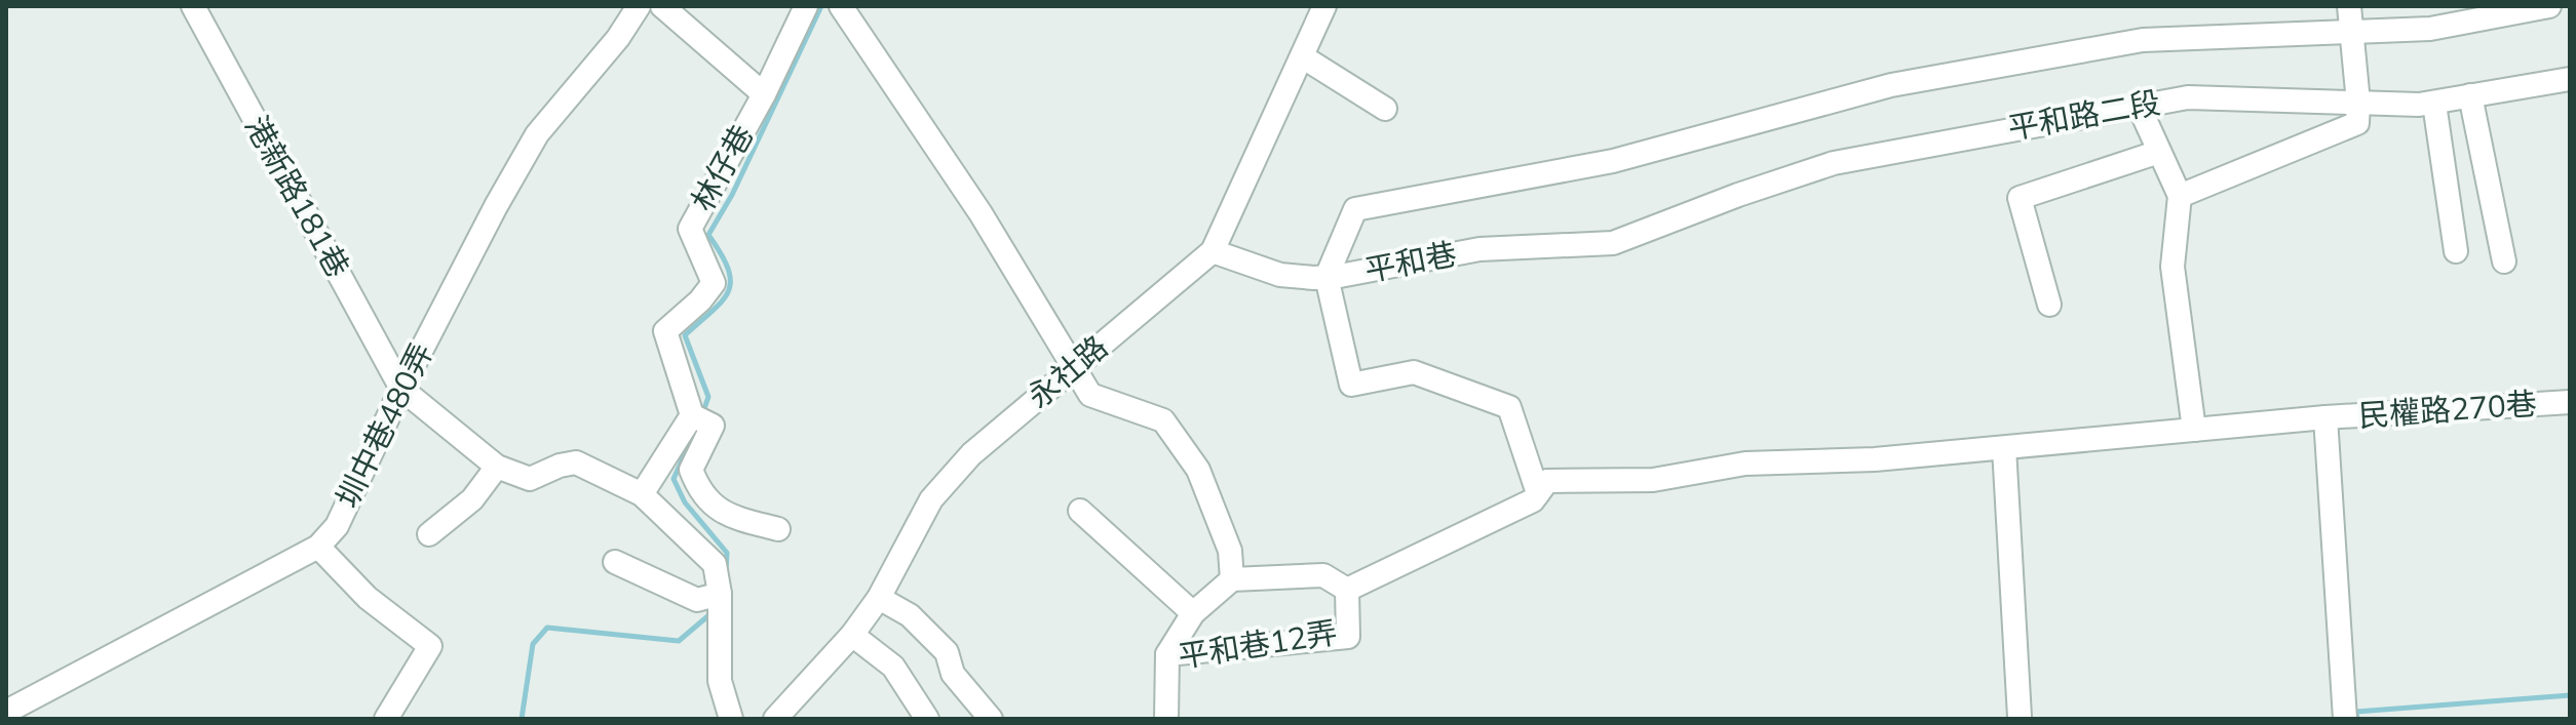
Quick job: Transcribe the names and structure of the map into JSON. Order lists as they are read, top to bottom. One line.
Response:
{"streets":{"street":["平和路二段","林仔巷","港新路181巷","平和巷","永社路","民權路270巷","圳中巷480弄","平和巷12弄"]},"crossings":[["平和路二段","平和巷"],["港新路181巷","圳中巷480弄"],["平和巷","永社路"],["民權路270巷","平和巷12弄"]]}
